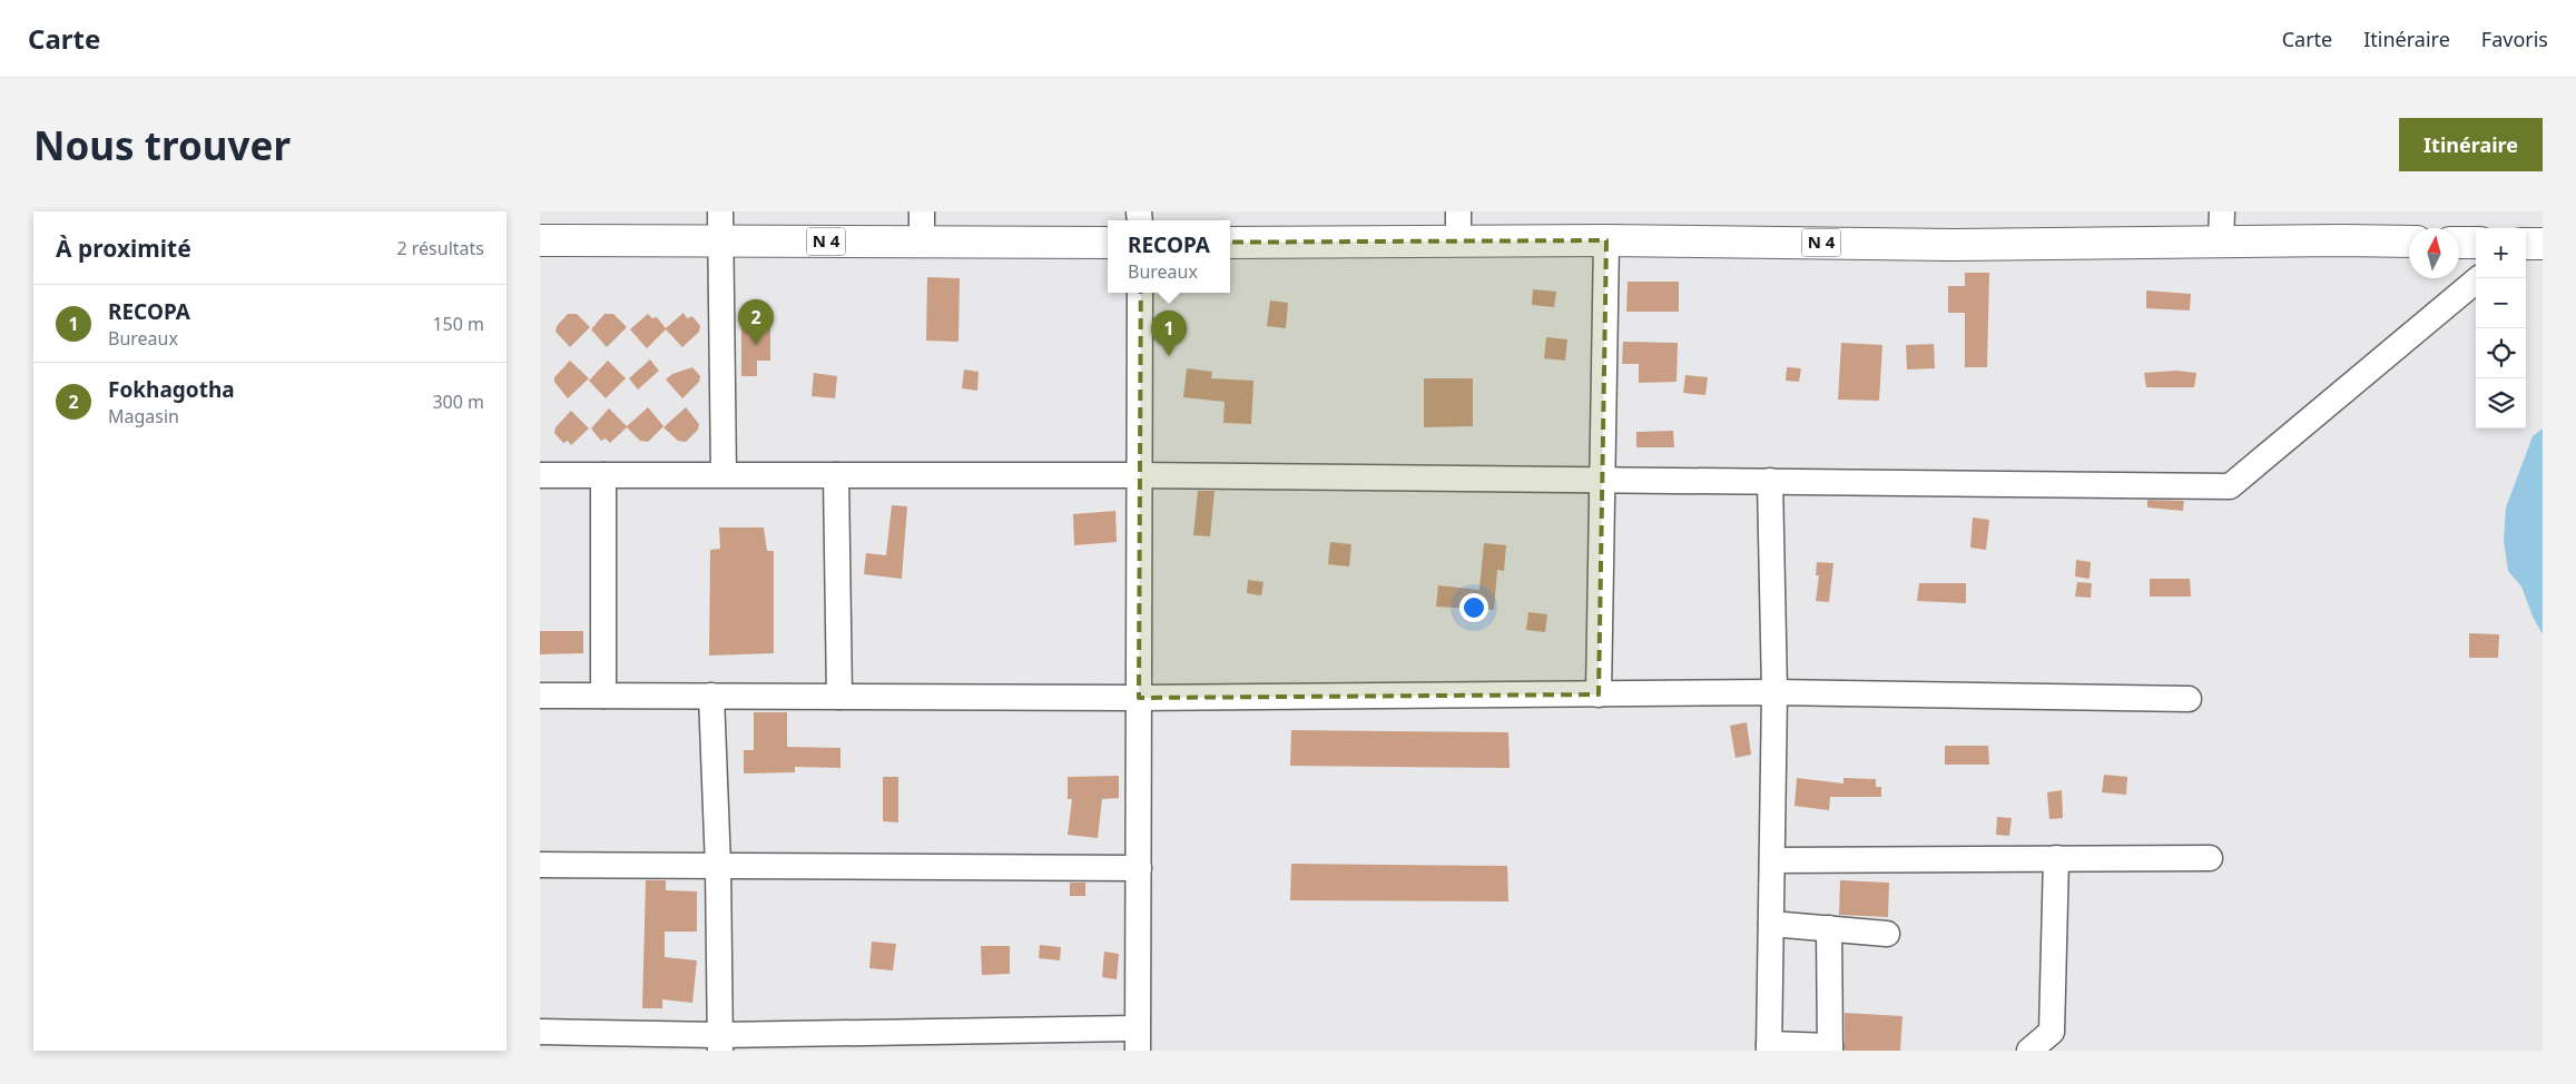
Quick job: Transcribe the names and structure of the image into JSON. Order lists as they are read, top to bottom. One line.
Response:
{"streets":{"highway":["N 4"]},"north":"top","page":{"header":"Carte","nav":["Carte","Itinéraire","Favoris"],"buttons":"Itinéraire","title":"Nous trouver","heading":["À proximité","2 résultats"],"popup":["RECOPA","Bureaux"],"map_buttons":["+","−"],"list":[{"mark":"1","name":"RECOPA","note":"Bureaux","value":"150 m"},{"mark":"2","name":"Fokhagotha","note":"Magasin","value":"300 m"}],"pins":["2","1"]}}
